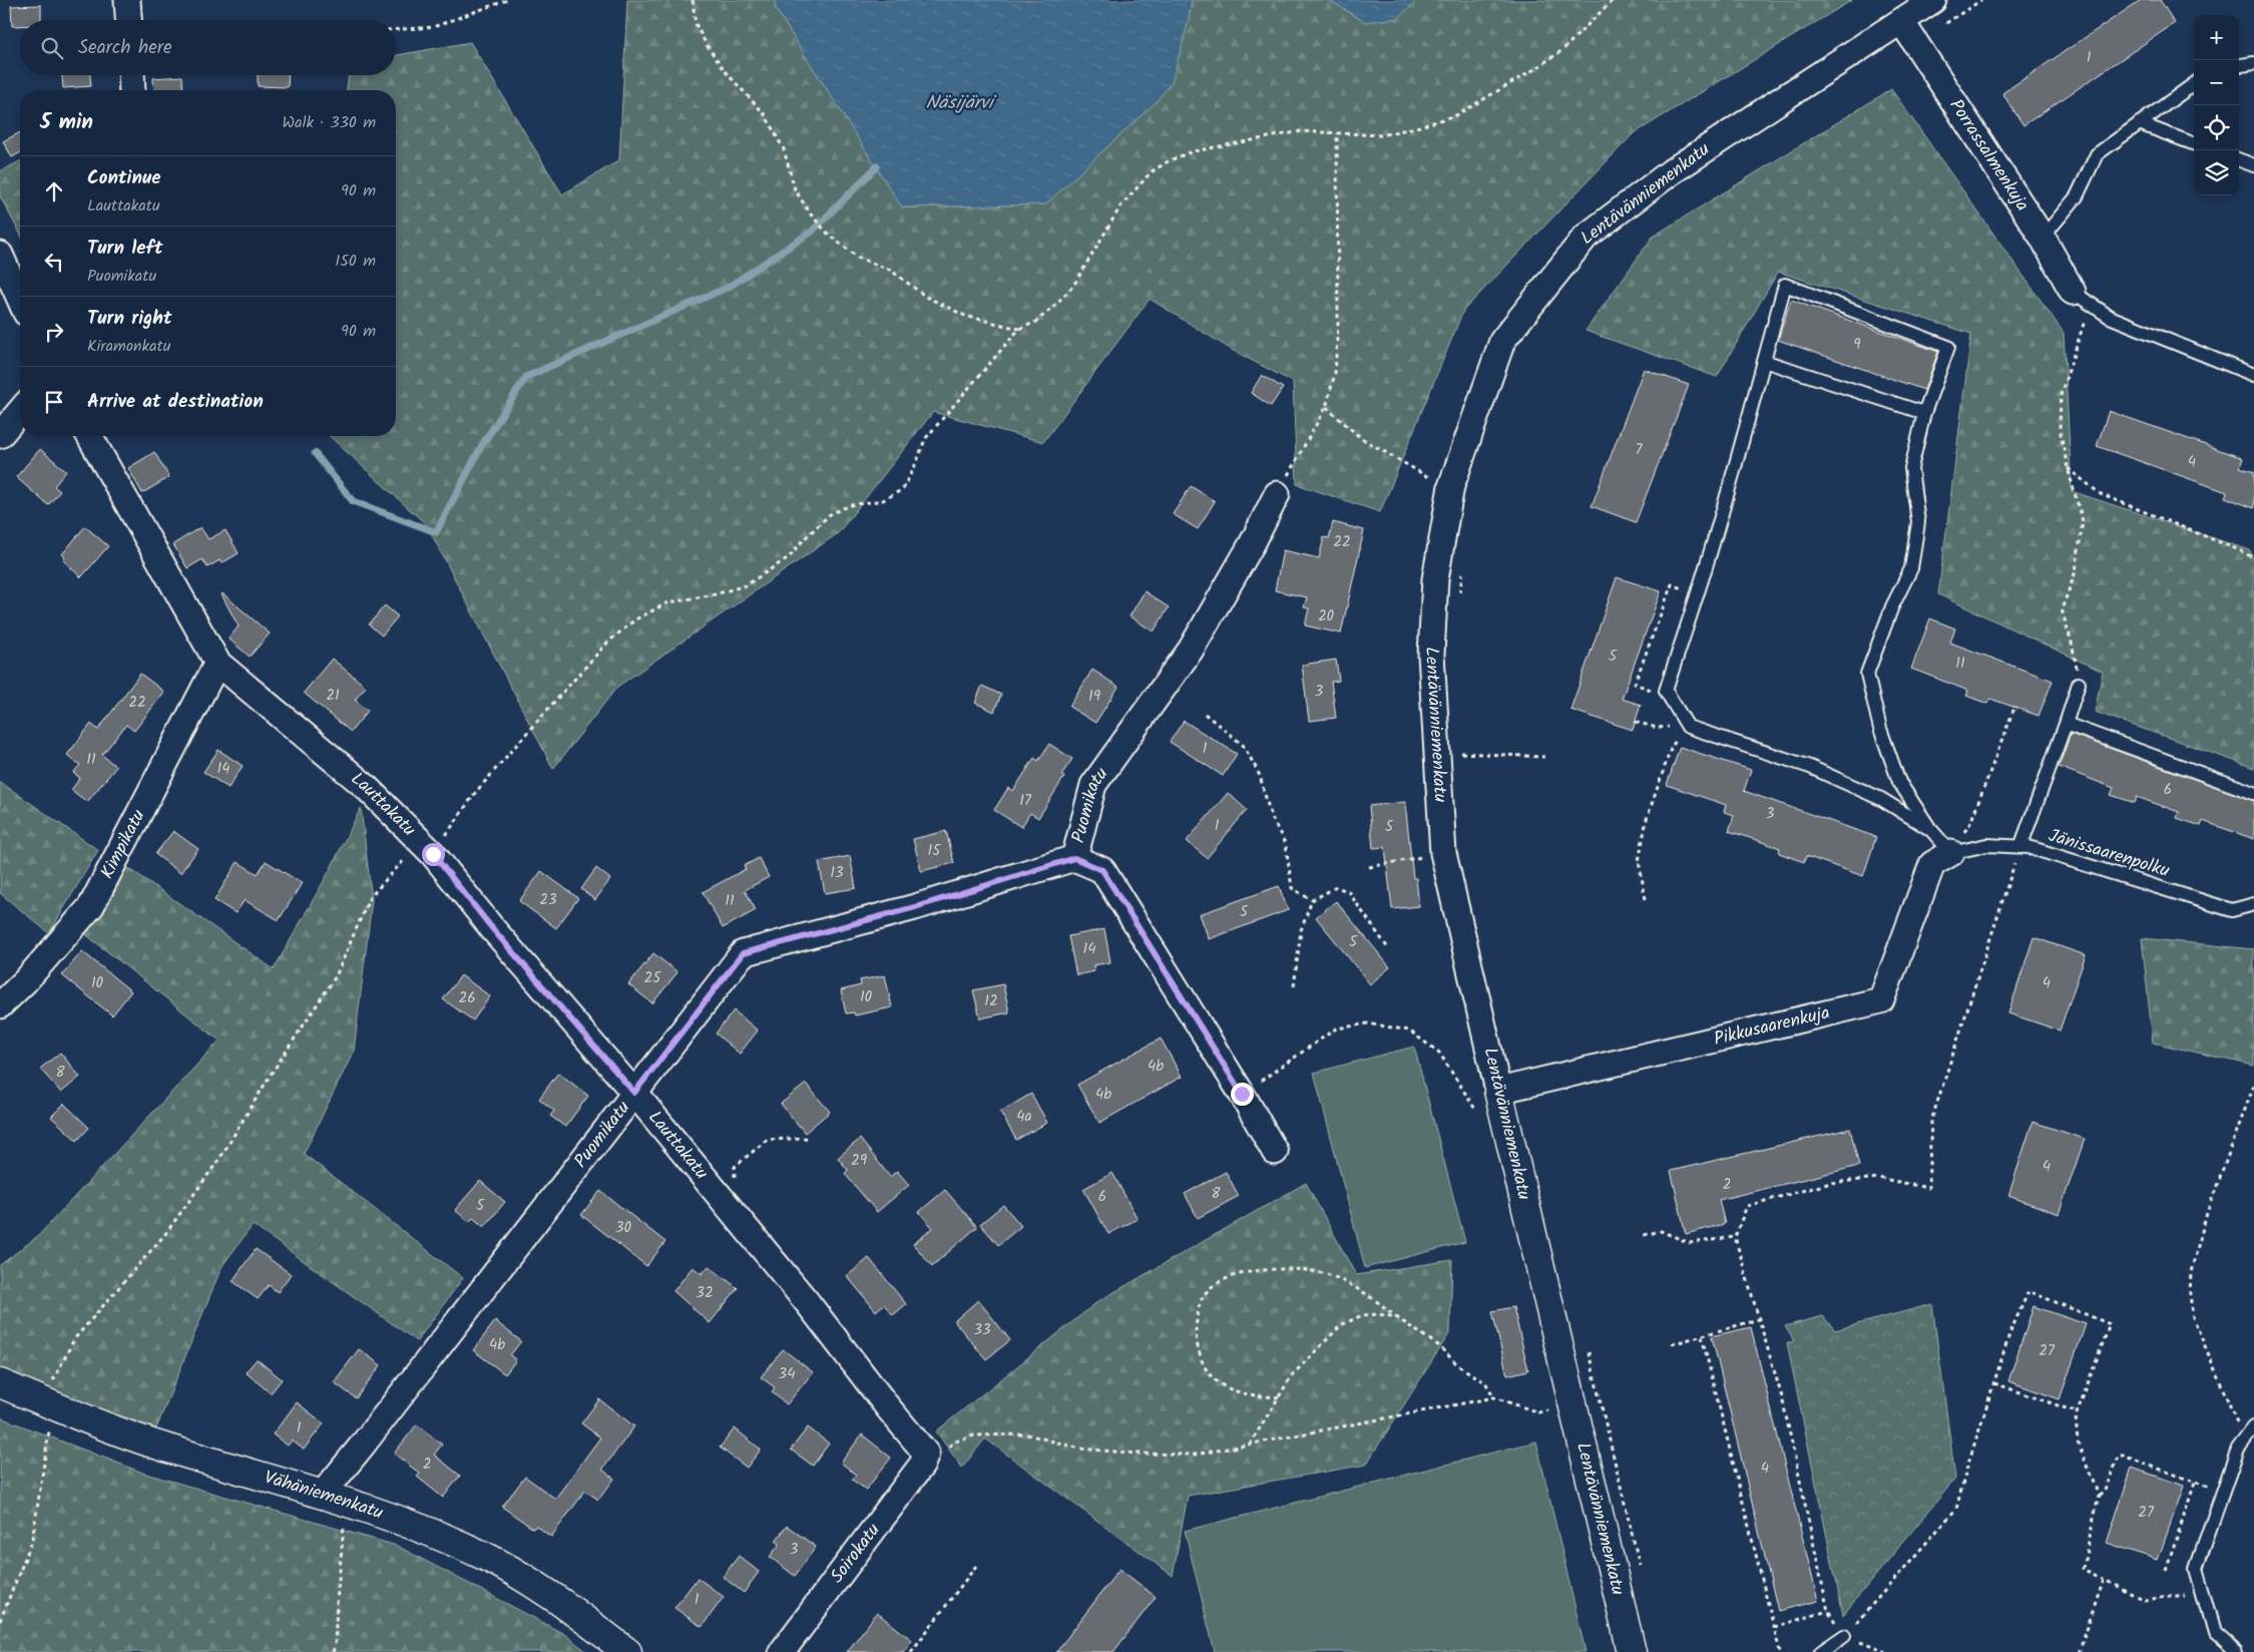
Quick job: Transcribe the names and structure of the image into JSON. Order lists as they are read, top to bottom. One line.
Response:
{"streets":{"street":["Porrassalmenkuja","Lentävänniemenkatu","Lauttakatu","Puomikatu","Kimpikatu","Pikkusaarenkuja","Vähäniemenkatu","Soirokatu"],"lane":["Jänissaarenpolku"]},"crossings":[["Porrassalmenkuja","Lentävänniemenkatu"],["Lentävänniemenkatu","Pikkusaarenkuja"],["Lauttakatu","Puomikatu"],["Lauttakatu","Kimpikatu"],["Lauttakatu","Soirokatu"],["Puomikatu","Vähäniemenkatu"],["Jänissaarenpolku","Pikkusaarenkuja"]],"water":["Näsijärvi"],"house_numbers":["1","9","7","4","22","20","5","11","3","21","19","22","1","11","14","6","17","3","1","5","15","13","23","11","5","5","14","25","10","4","10","26","12","4b","8","4b","4a","29","4","2","8","6","5","30","32","33","4b","27","34","1","2","4","27","3","1"],"page":{"map_buttons":["+","−"],"search":"Search here","heading":["5 min","Walk · 330 m"],"list":[["Continue","Lauttakatu","90 m"],["Turn left","Puomikatu","150 m"],["Turn right","Kiramonkatu","90 m"],"Arrive at destination"]}}
